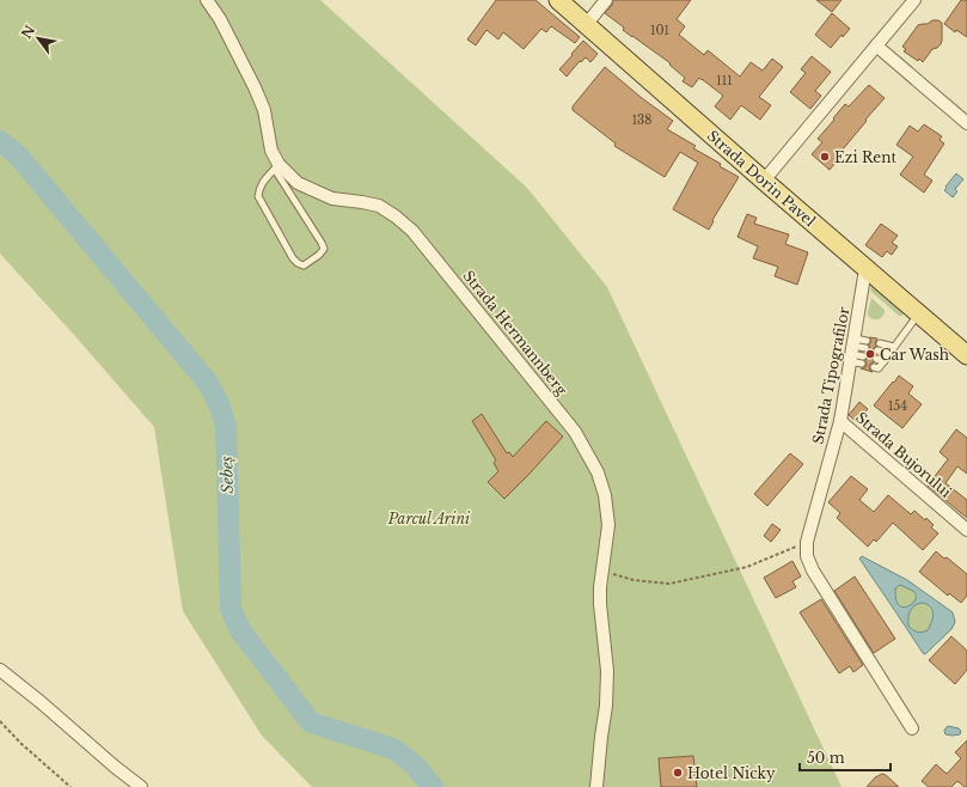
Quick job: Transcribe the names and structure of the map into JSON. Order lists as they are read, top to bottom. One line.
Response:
{"streets":{"main road":["Strada Dorin Pavel"],"street":["Strada Hermannberg","Strada Tipografilor","Strada Bujorului"]},"crossings":[["Strada Dorin Pavel","Strada Tipografilor"],["Strada Tipografilor","Strada Bujorului"]],"water":["Sebeș"],"parks":["Parcul Arini"],"places":["Ezi Rent","Car Wash","Hotel Nicky"],"house_numbers":["101","111","138","154"],"scale_bar":"50 m","north":"top left"}
